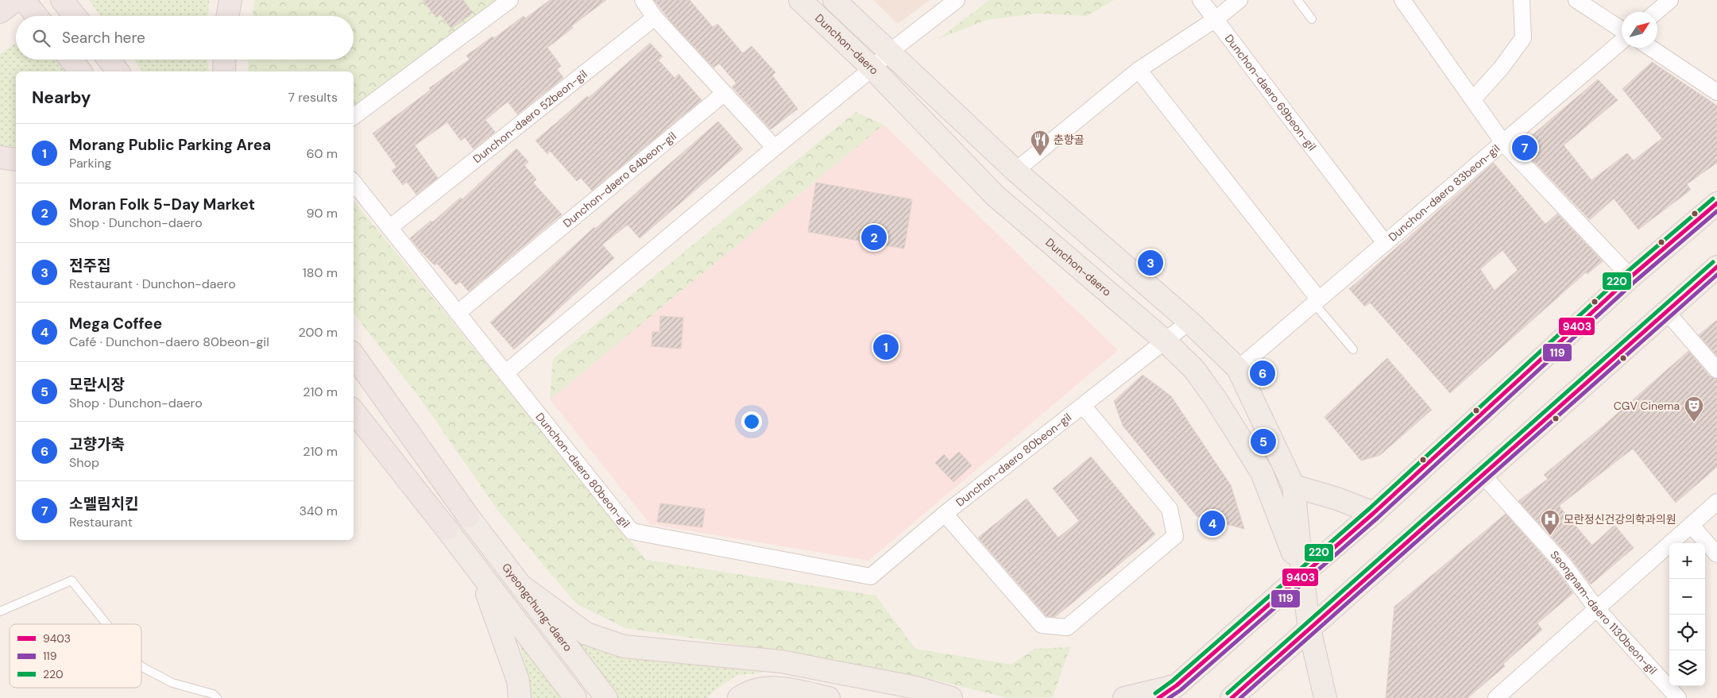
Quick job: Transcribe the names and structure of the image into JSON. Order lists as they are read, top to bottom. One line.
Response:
{"streets":{"main road":["Dunchon-daero","Gyeongchung-daero"],"street":["Dunchon-daero 69beon-gil","Dunchon-daero 52beon-gil","Dunchon-daero 64beon-gil","Dunchon-daero 83beon-gil","Dunchon-daero 80beon-gil","Seongnam-daero 1130beon-gil"]},"crossings":[["Dunchon-daero","Dunchon-daero 83beon-gil"],["Dunchon-daero","Dunchon-daero 80beon-gil"],["Dunchon-daero 69beon-gil","Dunchon-daero 83beon-gil"],["Dunchon-daero 52beon-gil","Dunchon-daero 80beon-gil"],["Dunchon-daero 64beon-gil","Dunchon-daero 80beon-gil"]],"places":{"restaurant":["춘향골"],"theatre":["CGV Cinema"],"hospital":["모란정신건강의학과의원"]},"lines":["transit line 220","transit line 9403","transit line 119"],"legend":["9403","119","220"],"north":"top right","page":{"search":"Search here","heading":["Nearby","7 results"],"list":[{"mark":"1","name":"Morang Public Parking Area","note":"Parking","value":"60 m"},{"mark":"2","name":"Moran Folk 5-Day Market","note":"Shop · Dunchon-daero","value":"90 m"},{"mark":"3","name":"전주집","note":"Restaurant · Dunchon-daero","value":"180 m"},{"mark":"4","name":"Mega Coffee","note":"Café · Dunchon-daero 80beon-gil","value":"200 m"},{"mark":"5","name":"모란시장","note":"Shop · Dunchon-daero","value":"210 m"},{"mark":"6","name":"고향가축","note":"Shop","value":"210 m"},{"mark":"7","name":"소멜림치킨","note":"Restaurant","value":"340 m"}],"pins":["7","2","3","1","6","5","4"],"map_buttons":["+","−"]}}
